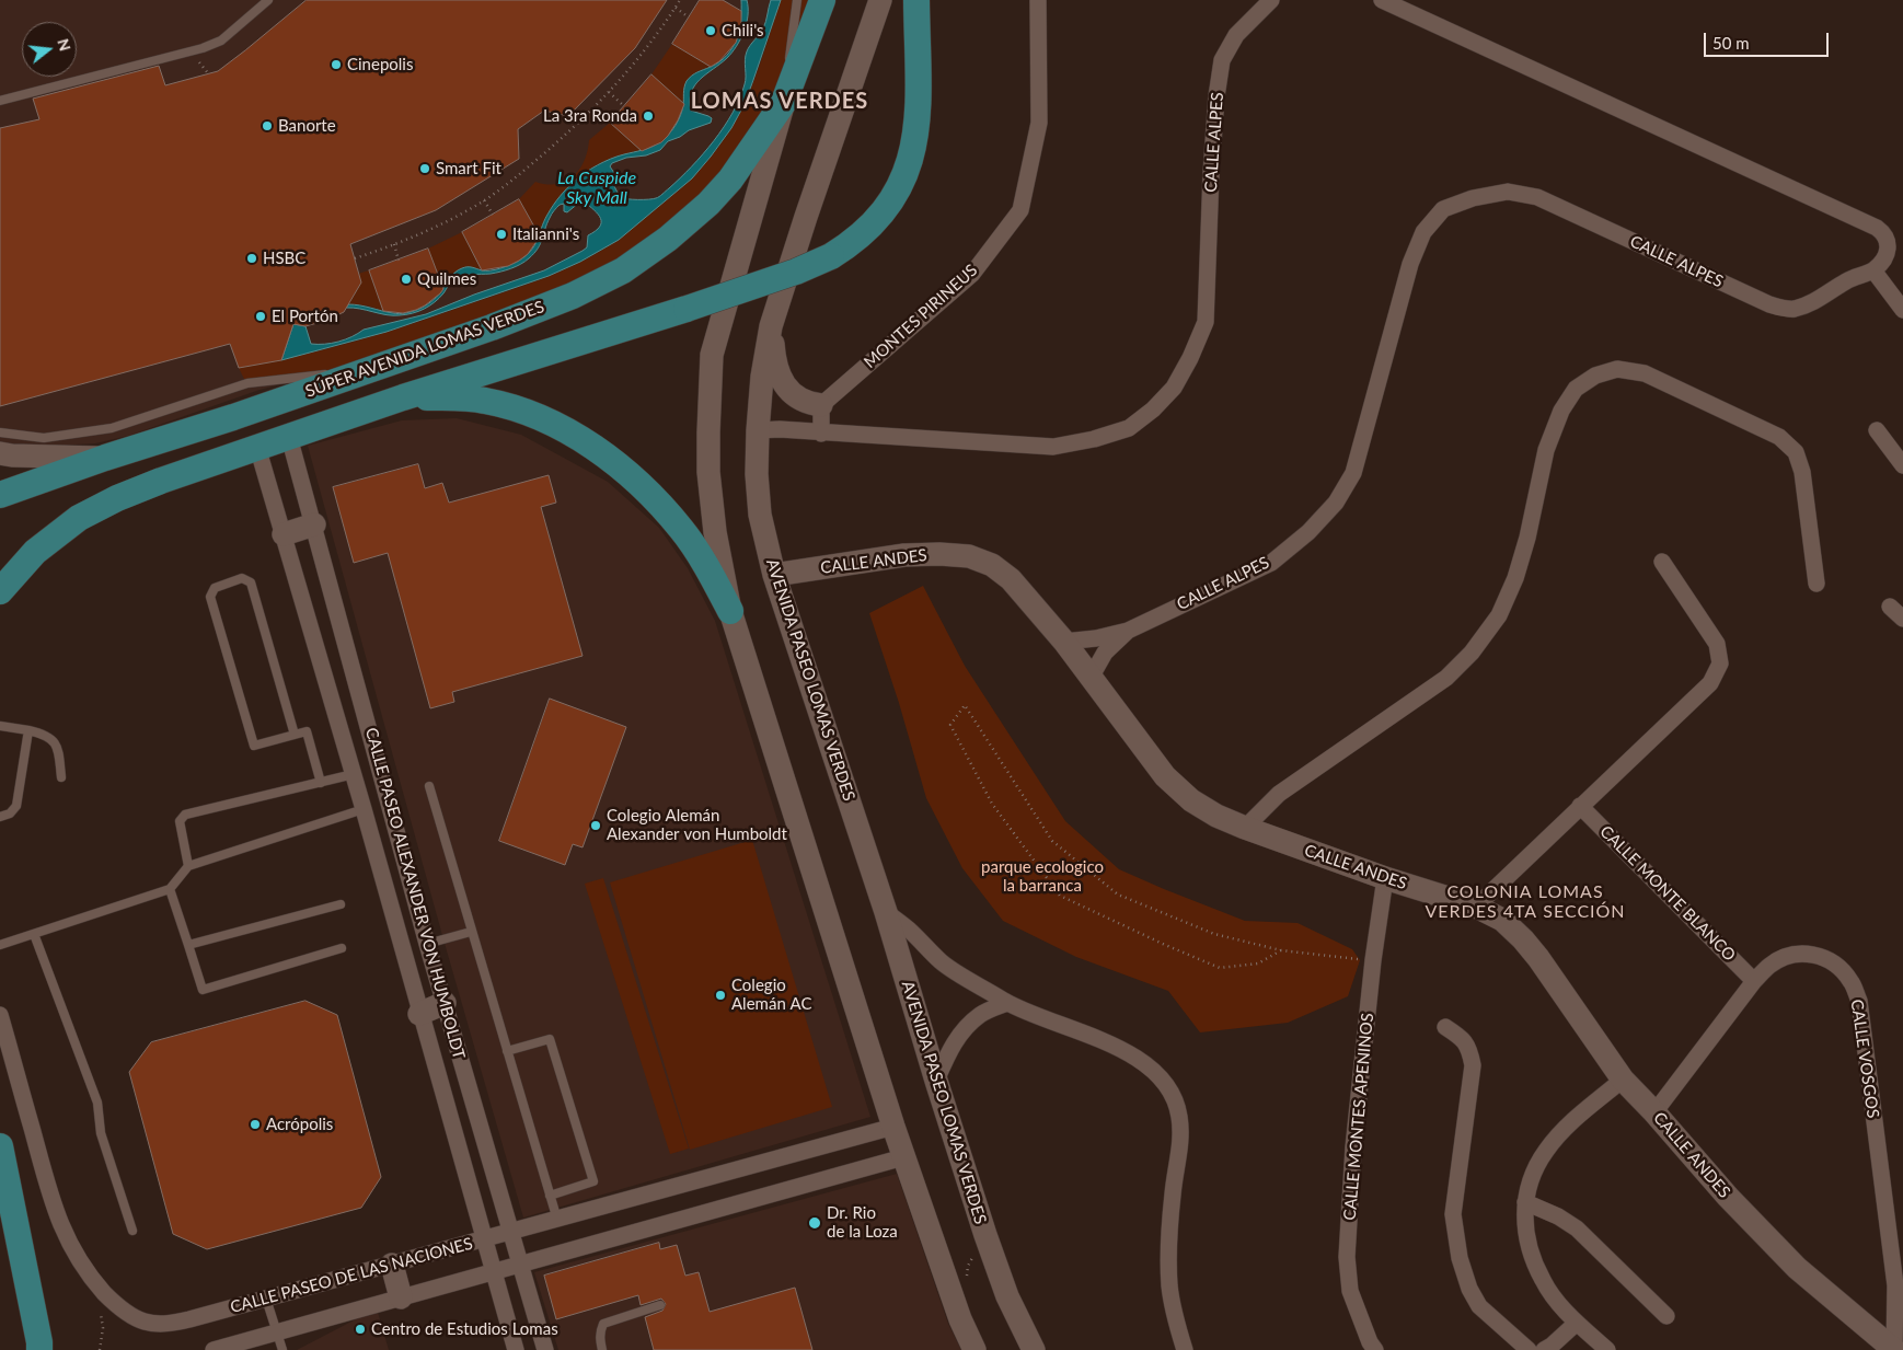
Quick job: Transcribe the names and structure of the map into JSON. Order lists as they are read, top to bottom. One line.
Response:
{"streets":{"main road":["SÚPER AVENIDA LOMAS VERDES","CALLE ANDES","AVENIDA PASEO LOMAS VERDES"],"street":["CALLE ALPES","MONTES PIRINEUS","CALLE PASEO ALEXANDER VON HUMBOLDT","CALLE MONTE BLANCO","CALLE VOSGOS","CALLE MONTES APENINOS","CALLE PASEO DE LAS NACIONES"]},"crossings":[["CALLE ALPES","CALLE ANDES"],["CALLE ALPES","AVENIDA PASEO LOMAS VERDES"],["CALLE ANDES","AVENIDA PASEO LOMAS VERDES"],["CALLE ANDES","CALLE VOSGOS"],["CALLE ANDES","CALLE MONTES APENINOS"],["CALLE PASEO ALEXANDER VON HUMBOLDT","CALLE PASEO DE LAS NACIONES"],["CALLE MONTE BLANCO","CALLE VOSGOS"]],"districts":["LOMAS VERDES","COLONIA LOMAS VERDES 4TA SECCIÓN"],"water":["La Cuspide Sky Mall"],"parks":["parque ecologico la barranca"],"places":["Chili's","Cinepolis","La 3ra Ronda","Banorte","Smart Fit","Italianni's","HSBC","Quilmes","El Portón","Colegio Alemán Alexander von Humboldt","Colegio Alemán AC","Acrópolis","Dr. Rio de la Loza","Centro de Estudios Lomas"],"scale_bar":"50 m","north":"right"}
